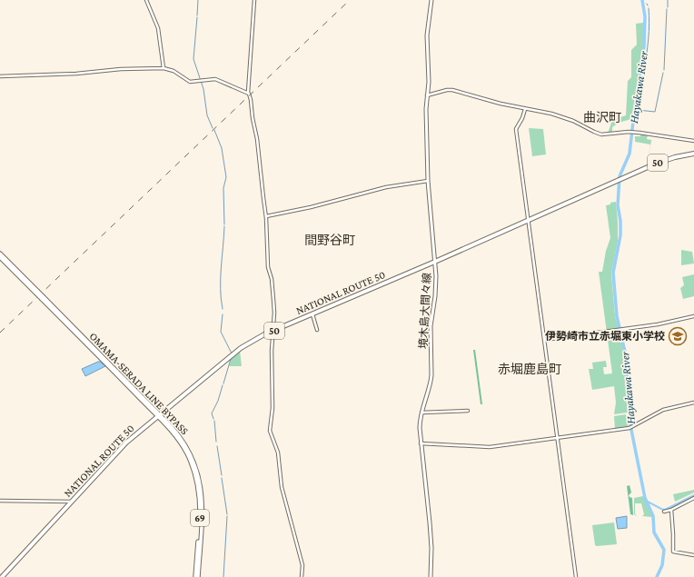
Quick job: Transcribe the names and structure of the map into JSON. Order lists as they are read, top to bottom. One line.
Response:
{"streets":{"highway":["50","NATIONAL ROUTE 50"],"main road":["境木島大間々線","OMAMA-SERADA LINE BYPASS","69"]},"crossings":[["NATIONAL ROUTE 50","境木島大間々線"],["NATIONAL ROUTE 50","OMAMA-SERADA LINE BYPASS"]],"districts":["曲沢町","間野谷町","赤堀鹿島町"],"water":["Hayakawa River"],"places":{"school or university":["伊勢崎市立赤堀東小学校"]}}
